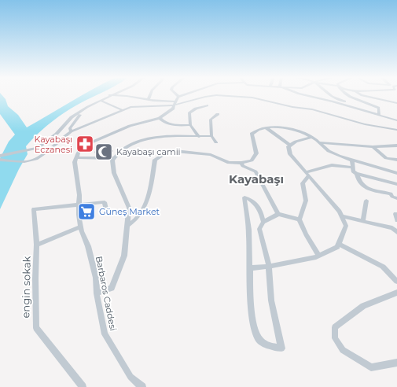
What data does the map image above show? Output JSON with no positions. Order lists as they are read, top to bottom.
{
  "streets": {
    "street": ["engin sokak", "Barbaros Caddesi"]
  },
  "crossings": [
    ["engin sokak", "Barbaros Caddesi"]
  ],
  "districts": ["Kayabaşı"],
  "places": {
    "pharmacy": ["Kayabaşı Eczanesi"],
    "mosque": ["Kayabaşı camii"],
    "supermarket": ["Güneş Market"]
  }
}
